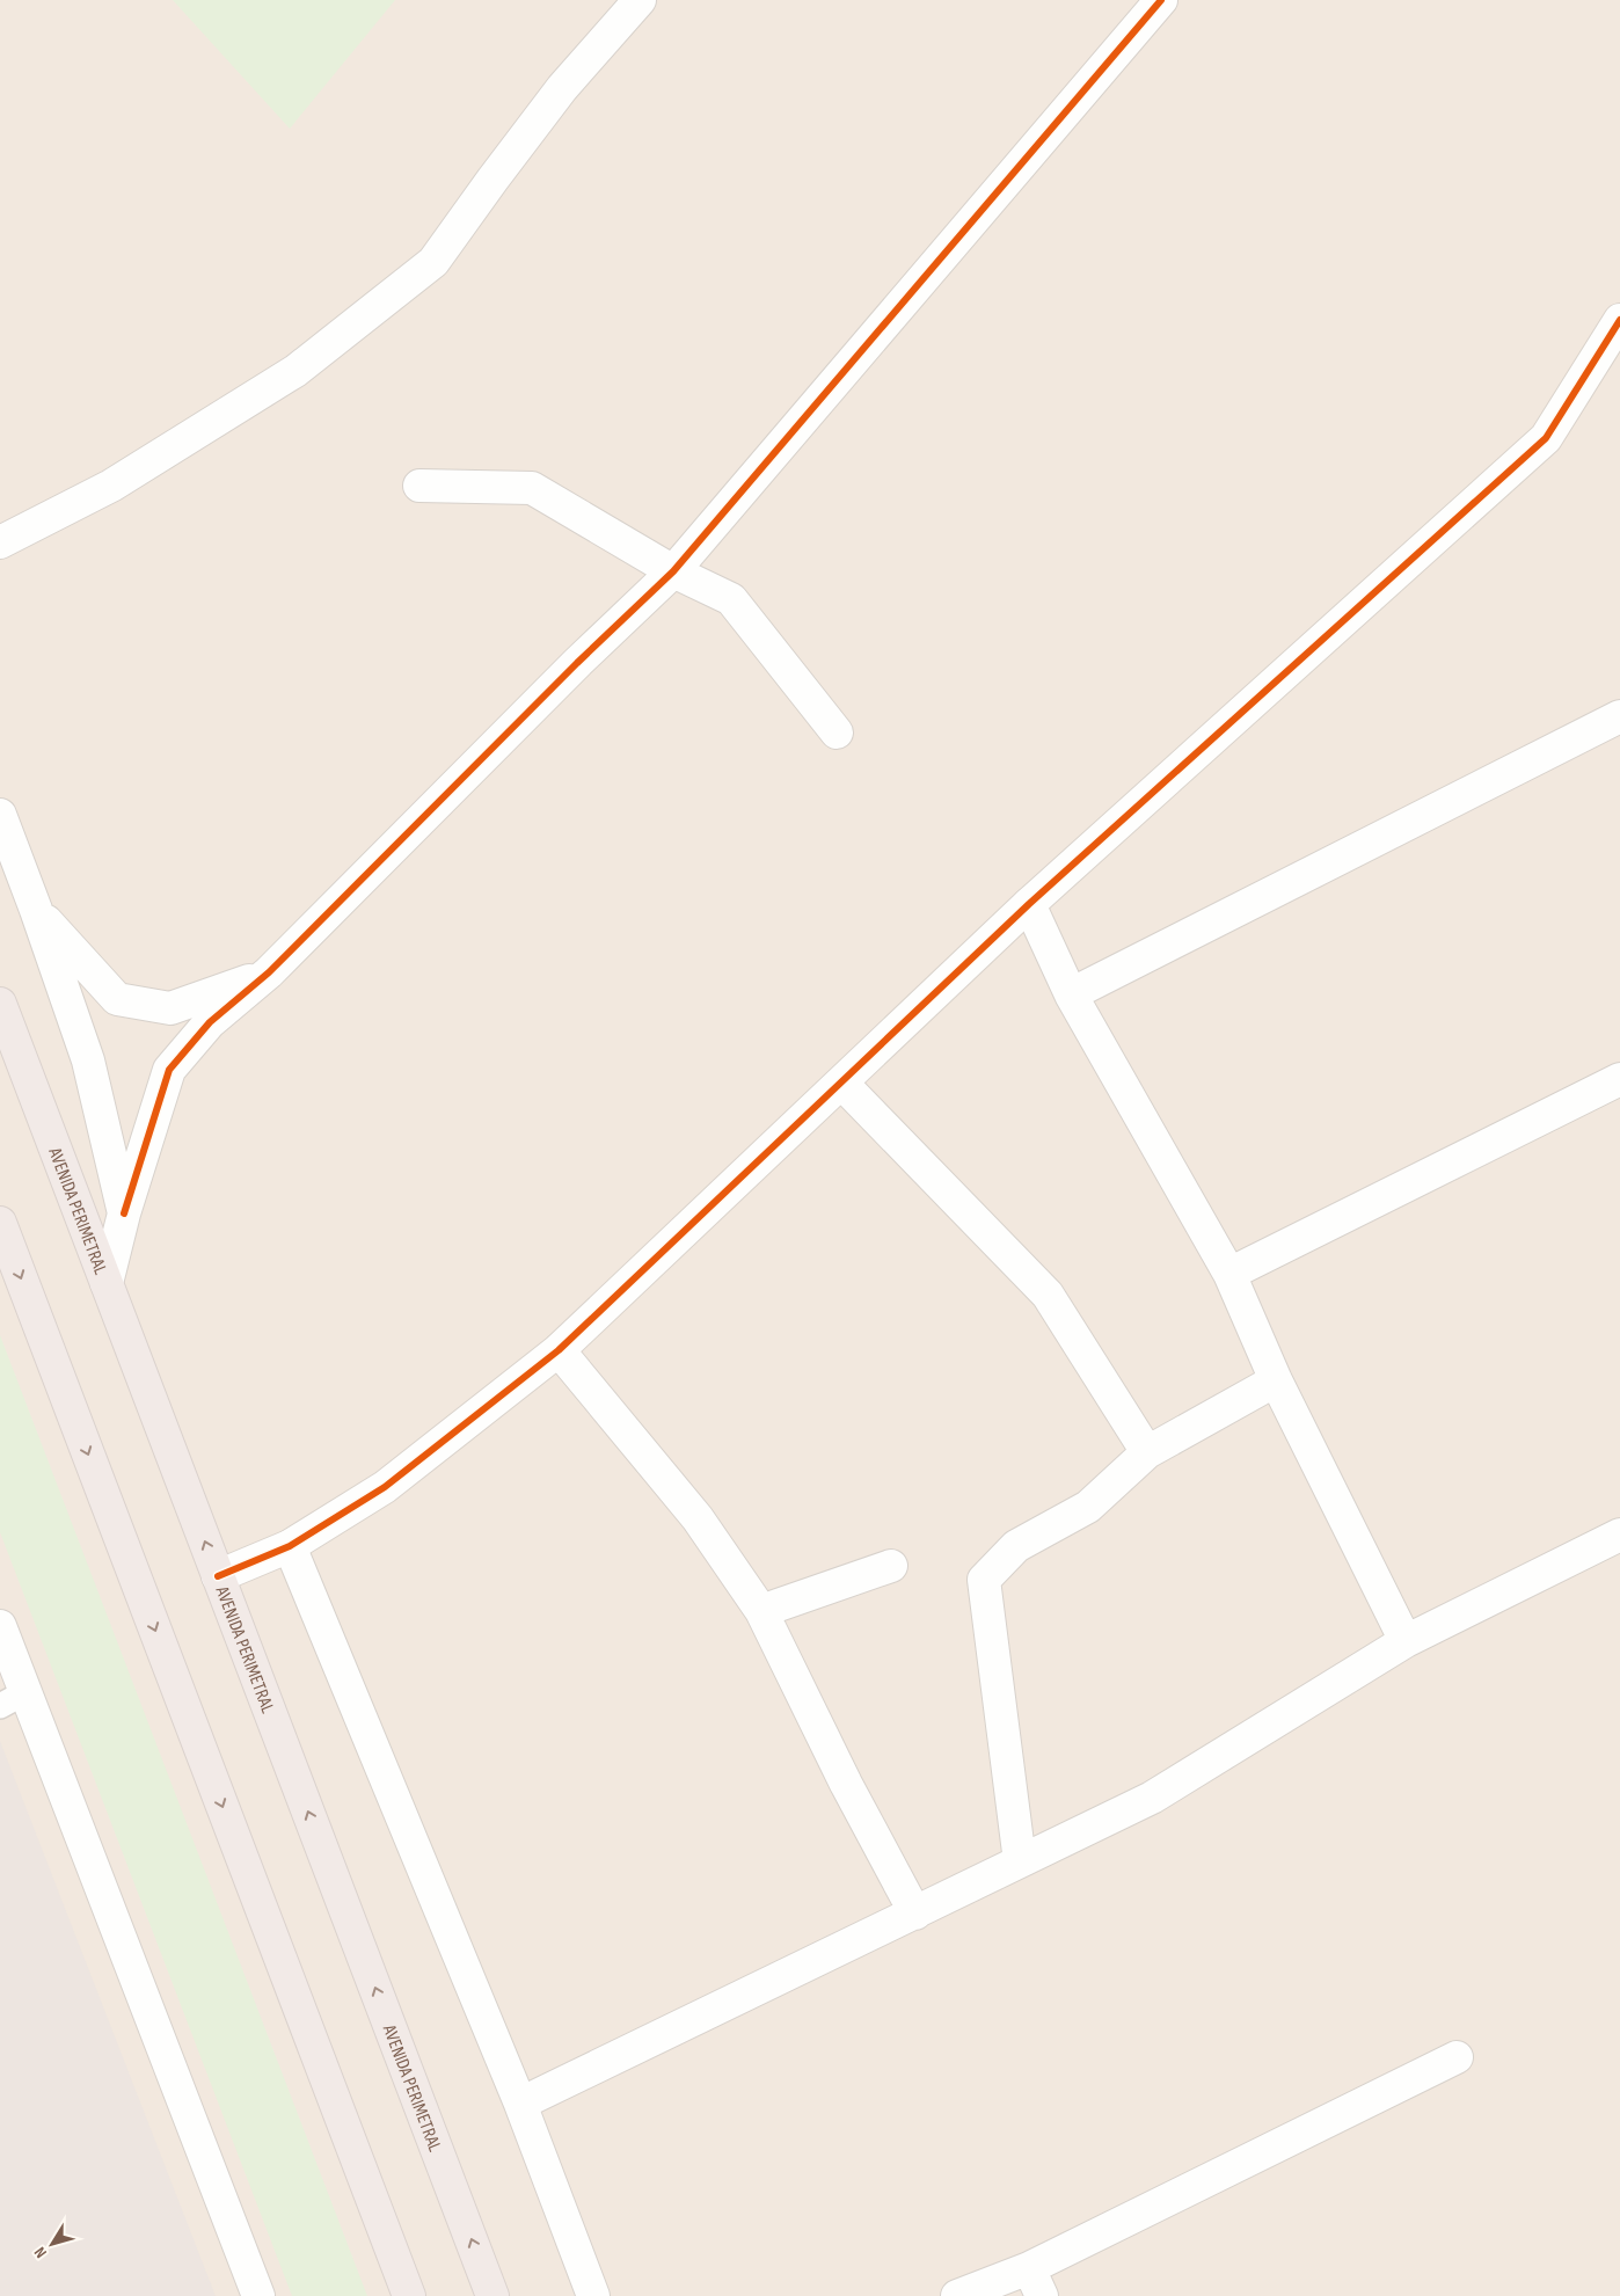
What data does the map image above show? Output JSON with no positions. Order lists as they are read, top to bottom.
{
  "streets": {
    "highway": ["AVENIDA PERIMETRAL"]
  },
  "north": "bottom left"
}
